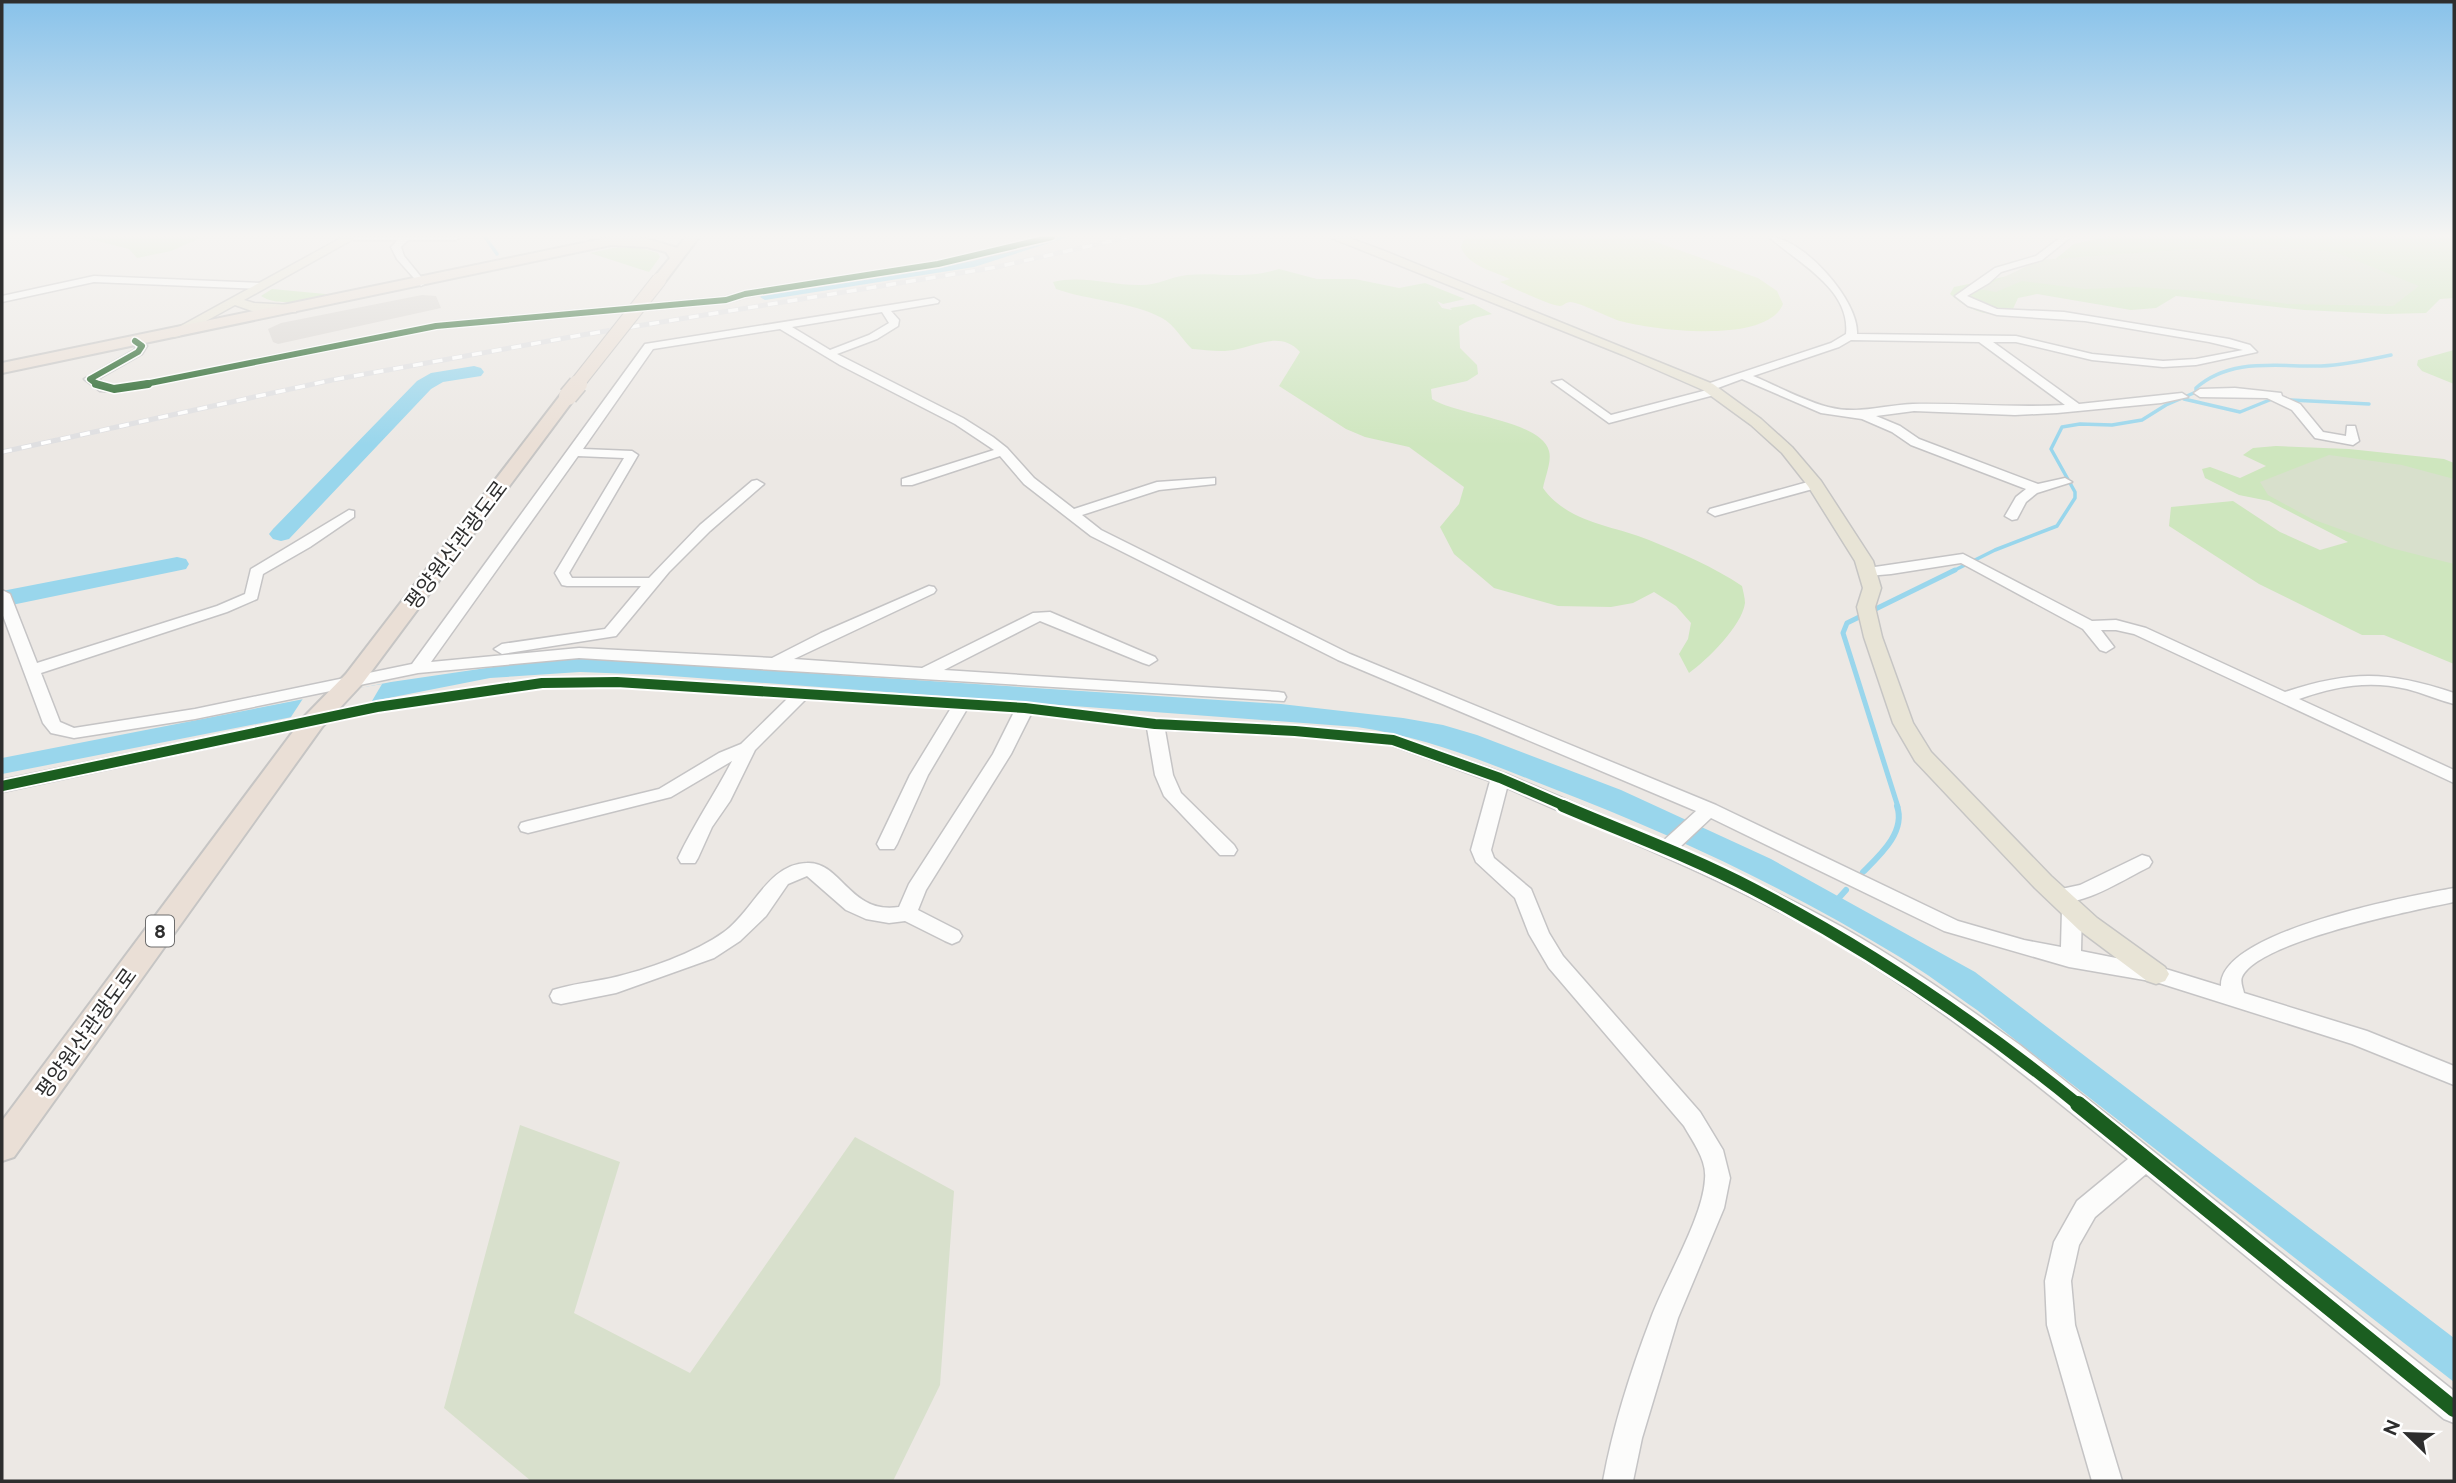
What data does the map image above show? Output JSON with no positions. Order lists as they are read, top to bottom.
{
  "streets": {
    "highway": ["평양원산관광도로", "8"]
  },
  "crossings": [
    ["평양원산관광도로", "8"]
  ],
  "north": "top left"
}
